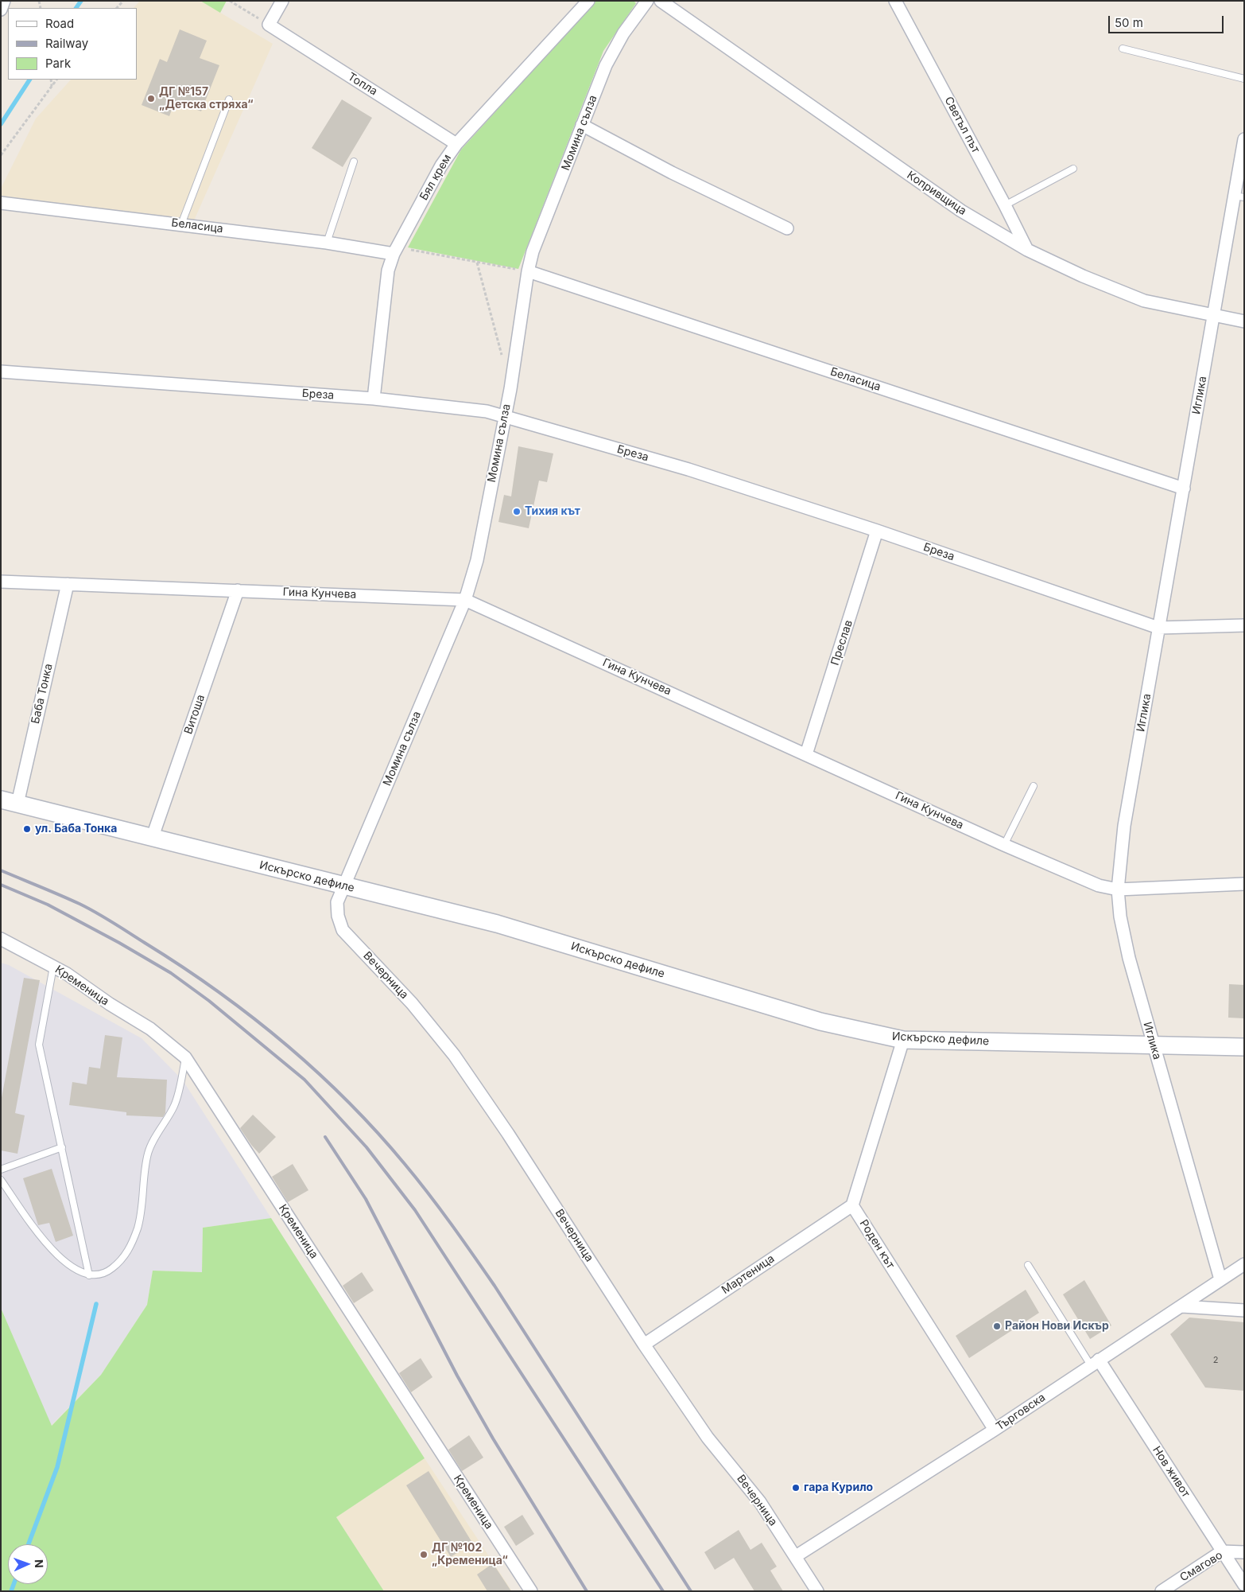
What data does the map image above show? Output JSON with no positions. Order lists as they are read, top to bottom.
{
  "streets": {
    "main road": ["Искърско дефиле"],
    "street": [
      "Топла",
      "Светъл път",
      "Момина сълза",
      "Бял крем",
      "Копривщица",
      "Беласица",
      "Бреза",
      "Иглика",
      "Гина Кунчева",
      "Преслав",
      "Баба Тонка",
      "Витоша",
      "Вечерница",
      "Кременица",
      "Роден кът",
      "Мартеница",
      "Търговска",
      "Нов живот",
      "Смагово"
    ]
  },
  "crossings": [
    ["Топла", "Бял крем"],
    ["Светъл път", "Копривщица"],
    ["Момина сълза", "Беласица"],
    ["Момина сълза", "Бреза"],
    ["Момина сълза", "Гина Кунчева"],
    ["Момина сълза", "Искърско дефиле"],
    ["Момина сълза", "Вечерница"],
    ["Бял крем", "Беласица"],
    ["Бял крем", "Бреза"],
    ["Копривщица", "Иглика"],
    ["Беласица", "Иглика"],
    ["Бреза", "Иглика"],
    ["Бреза", "Преслав"],
    ["Иглика", "Гина Кунчева"],
    ["Иглика", "Искърско дефиле"],
    ["Иглика", "Търговска"],
    ["Гина Кунчева", "Преслав"],
    ["Гина Кунчева", "Баба Тонка"],
    ["Гина Кунчева", "Витоша"],
    ["Баба Тонка", "Искърско дефиле"],
    ["Витоша", "Искърско дефиле"],
    ["Искърско дефиле", "Вечерница"],
    ["Вечерница", "Мартеница"],
    ["Вечерница", "Търговска"],
    ["Роден кът", "Мартеница"],
    ["Роден кът", "Търговска"],
    ["Търговска", "Нов живот"],
    ["Нов живот", "Смагово"]
  ],
  "places": [
    "ДГ №157 „Детска стряха“",
    "Тихия кът",
    "ул. Баба Тонка",
    "Район Нови Искър",
    "гара Курило",
    "ДГ №102 „Кременица“"
  ],
  "house_numbers": ["2"],
  "legend": ["Road", "Railway", "Park"],
  "scale_bar": "50 m",
  "north": "right"
}
